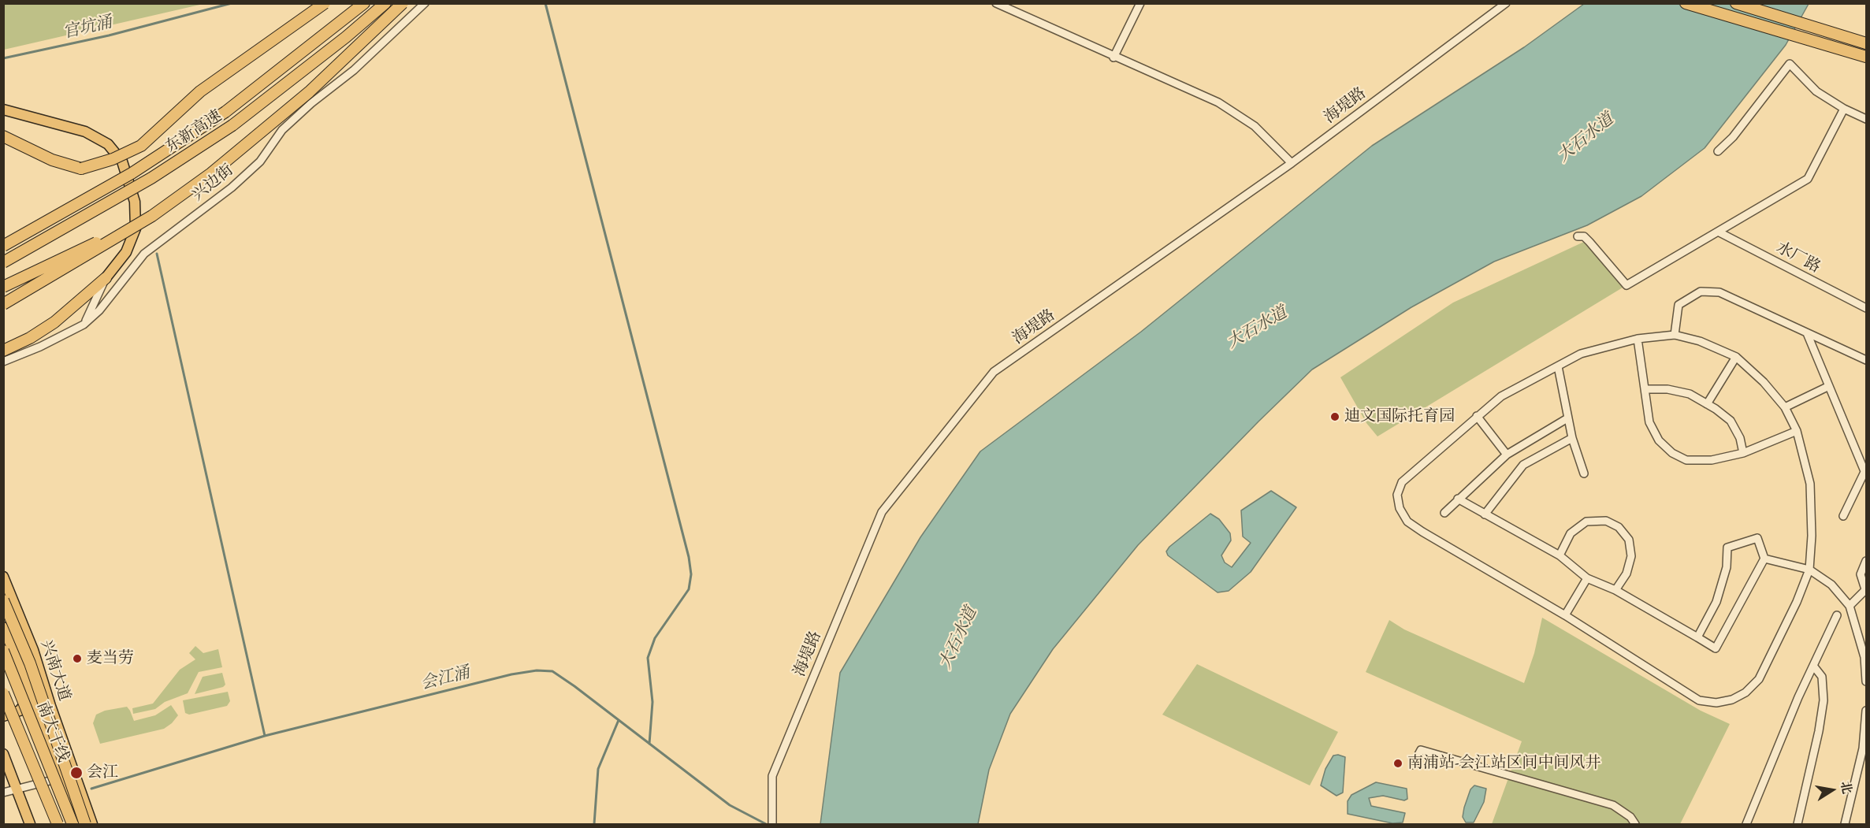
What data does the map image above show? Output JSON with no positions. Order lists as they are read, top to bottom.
{
  "streets": {
    "highway": ["东新高速", "南大干线"],
    "main road": ["兴南大道"],
    "street": ["海堤路", "兴边街", "水厂路"]
  },
  "water": ["官坑涌", "大石水道", "会江涌"],
  "places": [
    "迪文国际托育园",
    "麦当劳",
    "南浦站-会江站区间中间风井",
    "会江"
  ],
  "north": "right"
}
